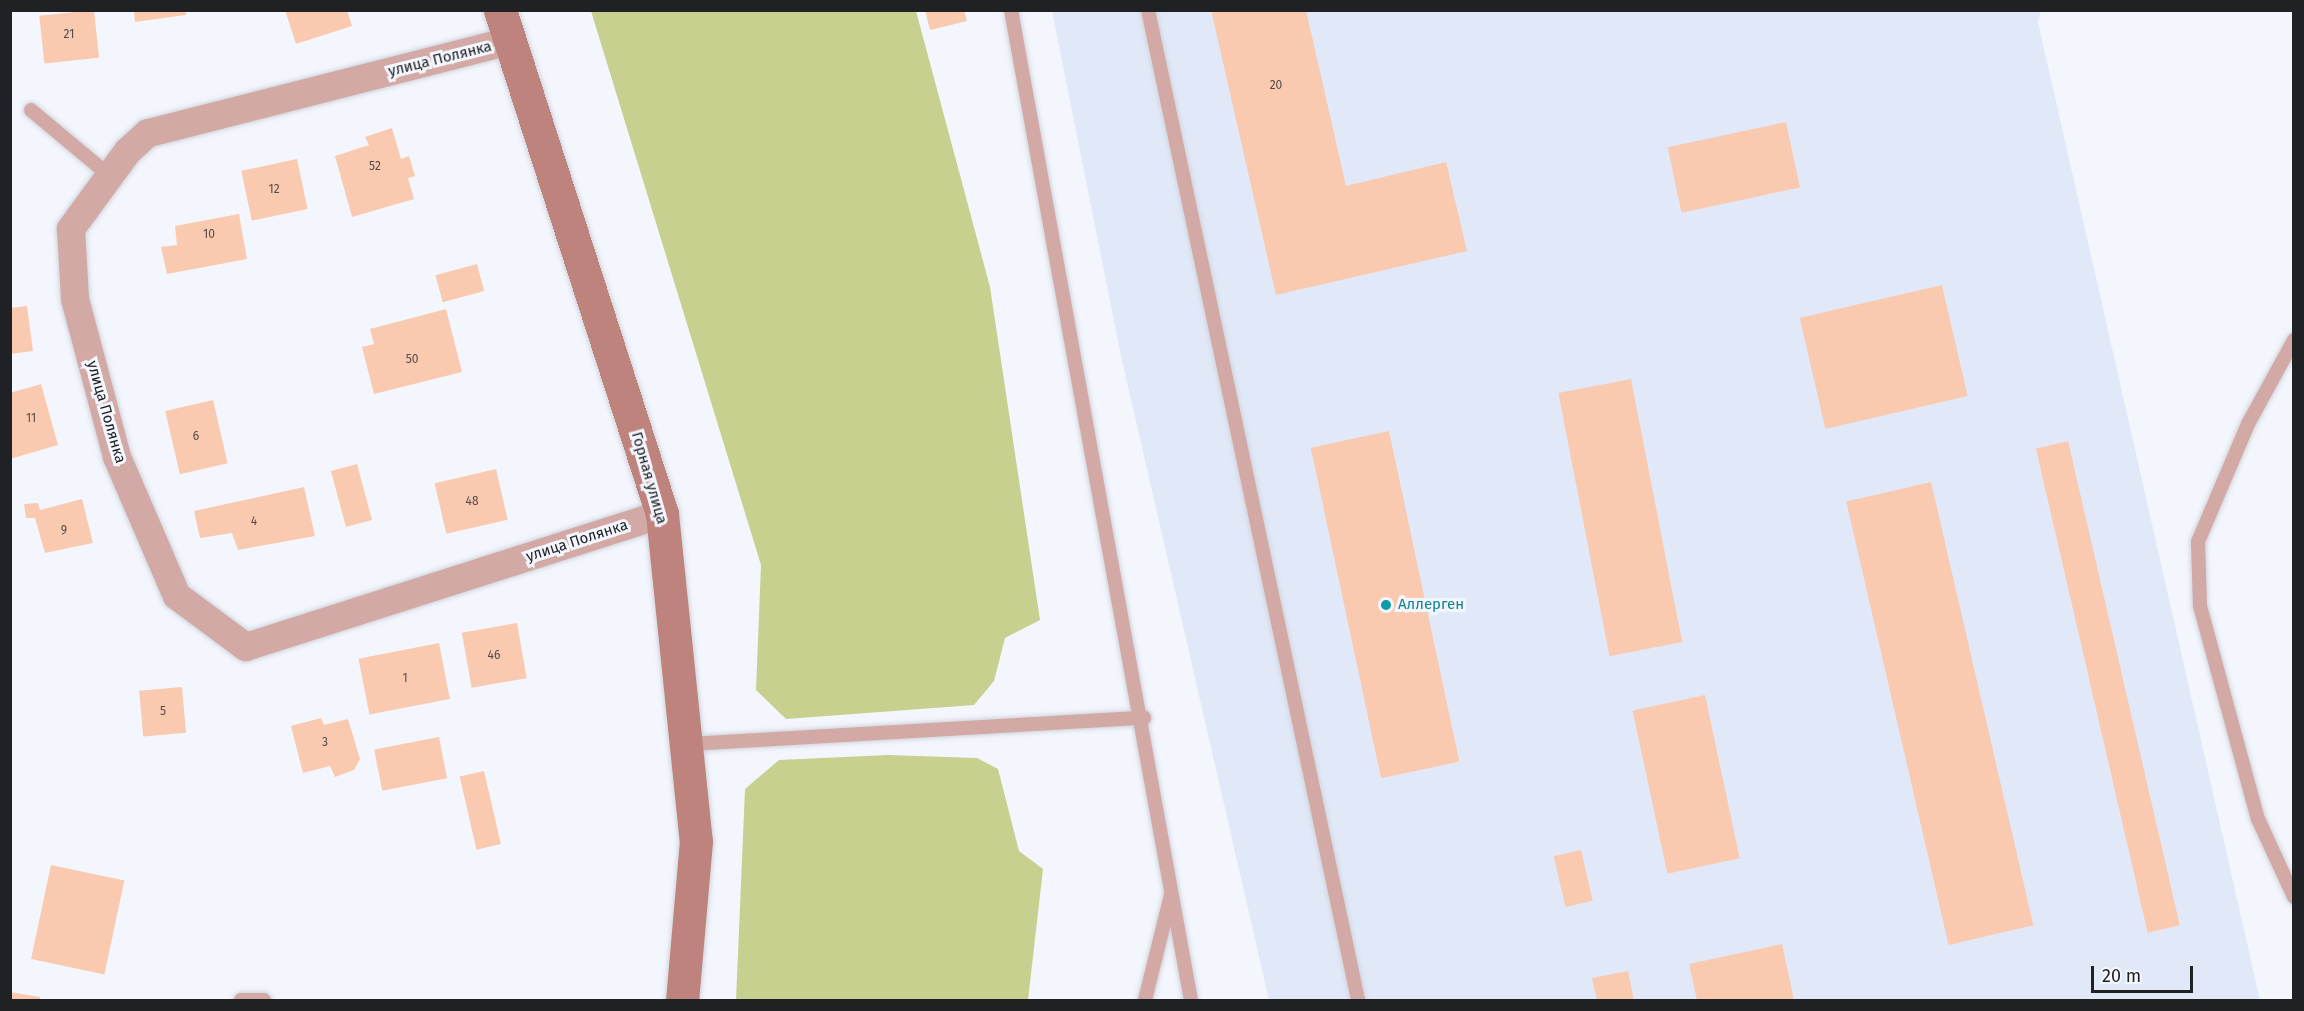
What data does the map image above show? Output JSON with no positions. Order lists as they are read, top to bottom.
{
  "streets": {
    "street": ["улица Полянка", "Горная улица"]
  },
  "crossings": [
    ["улица Полянка", "Горная улица"]
  ],
  "places": ["Аллерген"],
  "house_numbers": [
    "21",
    "20",
    "52",
    "12",
    "10",
    "50",
    "11",
    "6",
    "48",
    "4",
    "9",
    "46",
    "1",
    "5",
    "3"
  ],
  "scale_bar": "20 m"
}
